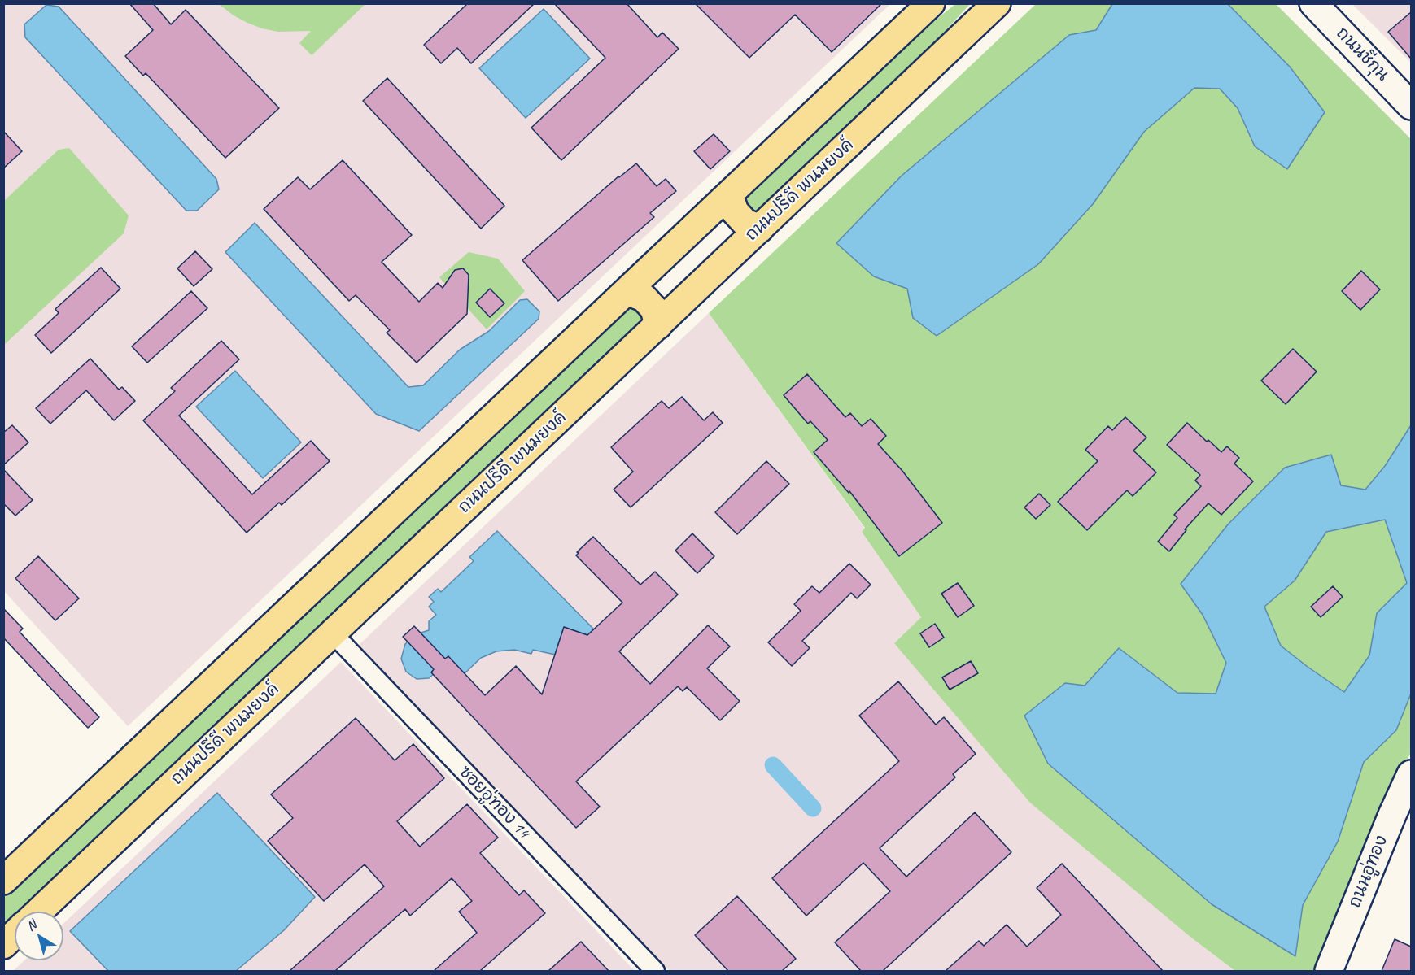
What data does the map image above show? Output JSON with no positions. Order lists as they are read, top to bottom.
{
  "streets": {
    "main road": ["ถนนชีกุน", "ถนนปรีดี พนมยงค์", "ถนนอู่ทอง"],
    "street": ["ซอยอู่ทอง 14"]
  },
  "crossings": [
    ["ถนนปรีดี พนมยงค์", "ซอยอู่ทอง 14"]
  ],
  "north": "top left"
}
